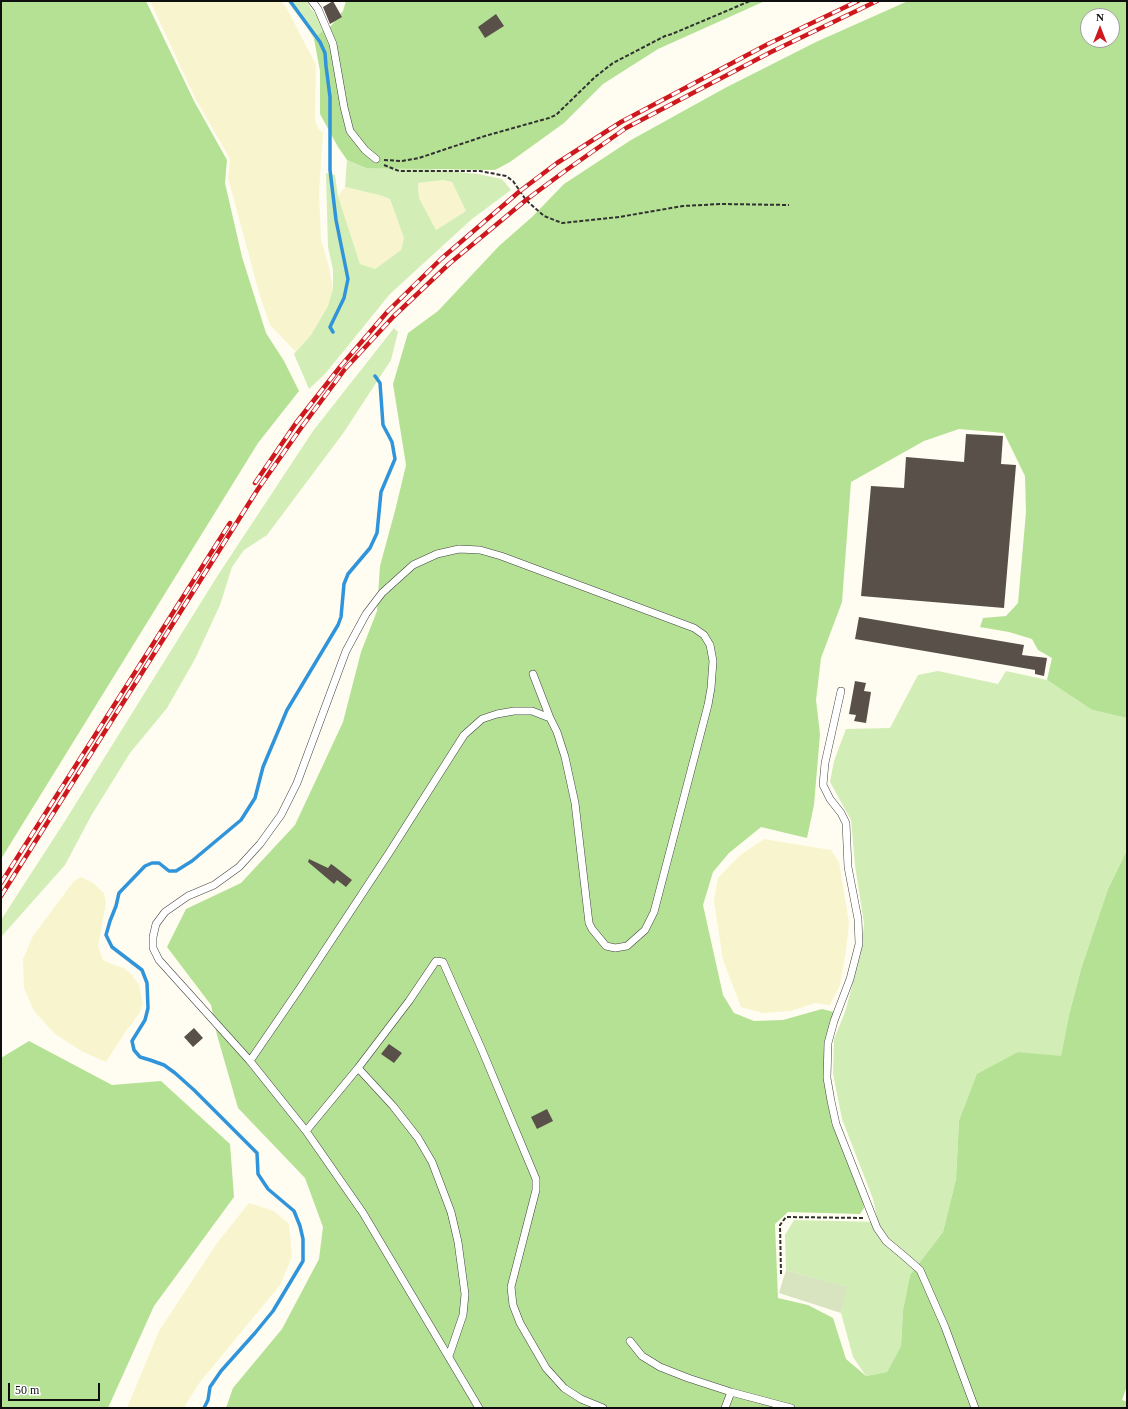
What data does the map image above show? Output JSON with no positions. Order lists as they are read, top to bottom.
{
  "scale_bar": "50 m",
  "north": "top"
}
